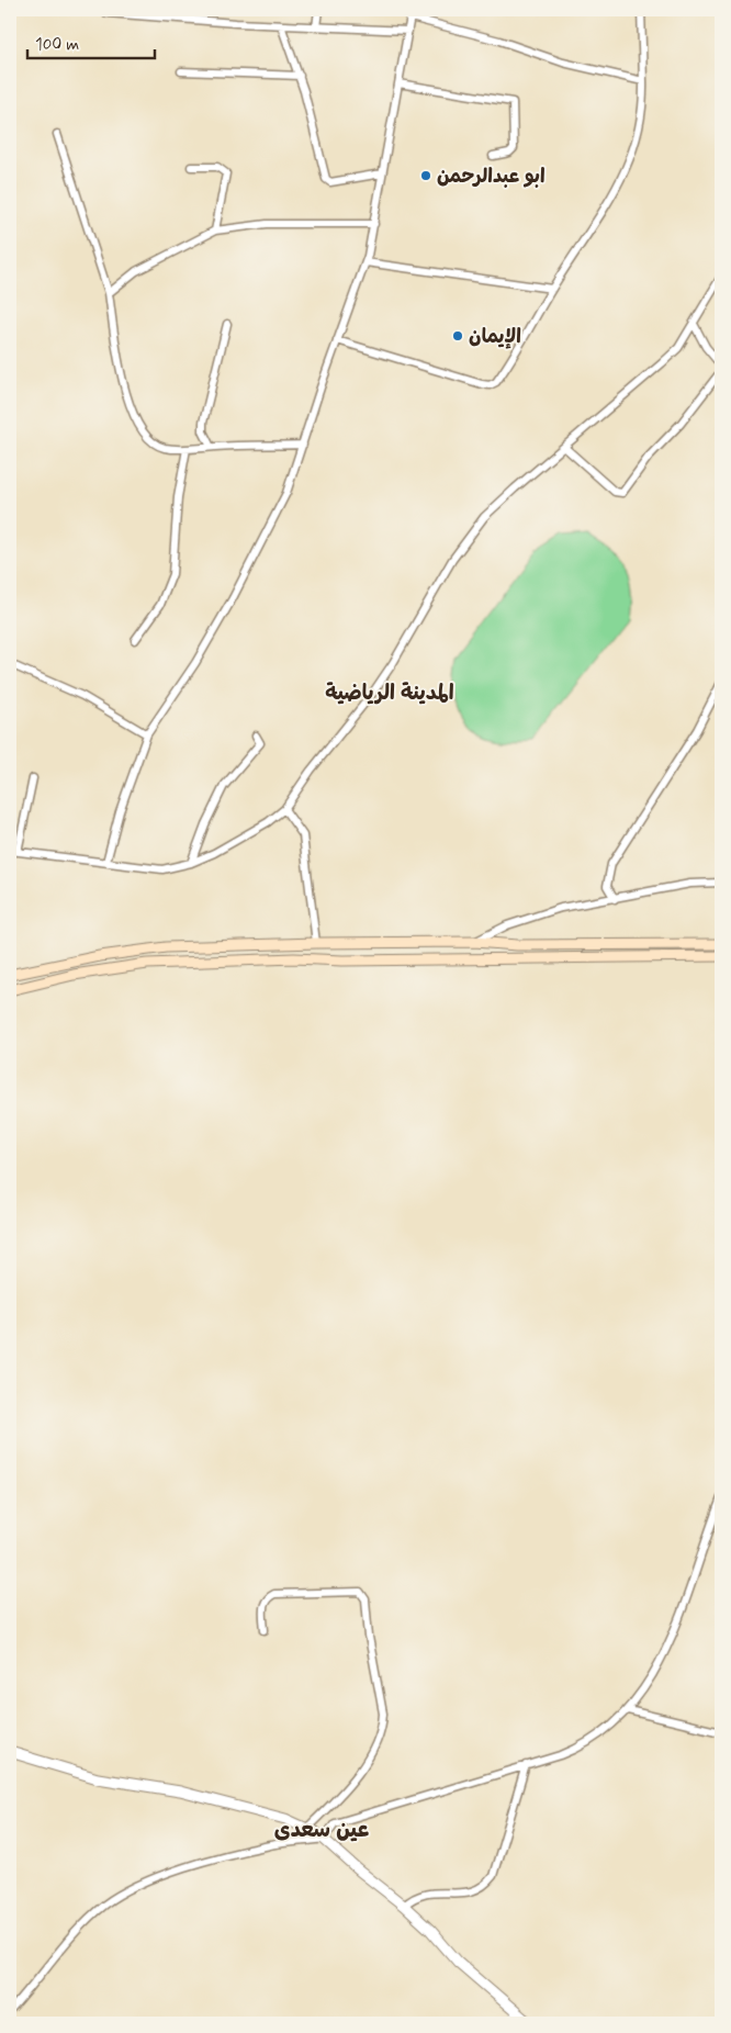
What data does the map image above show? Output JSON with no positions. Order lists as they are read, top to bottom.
{
  "districts": ["المدينة الرياضية", "عين سعدى"],
  "places": ["ابو عبدالرحمن", "الإيمان"],
  "scale_bar": "100 m"
}
